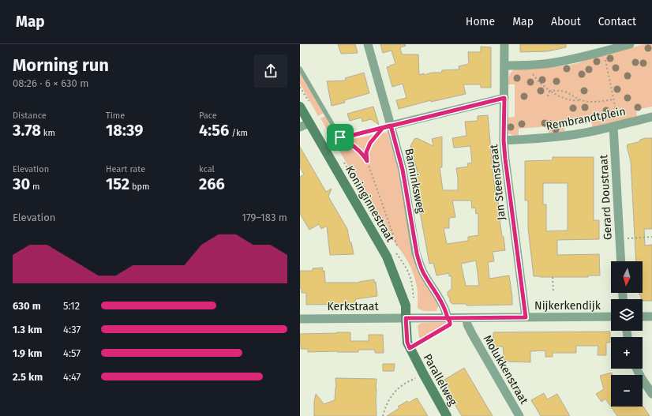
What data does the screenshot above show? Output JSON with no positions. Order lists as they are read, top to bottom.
{
  "streets": {
    "street": [
      "Rembrandtplein",
      "Banninksweg",
      "Jan Steenstraat",
      "Gerard Doustraat",
      "Koninginnestraat",
      "Nijkerkendijk",
      "Kerkstraat",
      "Molukkenstraat",
      "Parallelweg"
    ]
  },
  "crossings": [
    ["Rembrandtplein", "Jan Steenstraat"],
    ["Rembrandtplein", "Gerard Doustraat"],
    ["Banninksweg", "Nijkerkendijk"],
    ["Jan Steenstraat", "Nijkerkendijk"],
    ["Koninginnestraat", "Nijkerkendijk"],
    ["Koninginnestraat", "Kerkstraat"],
    ["Koninginnestraat", "Parallelweg"],
    ["Nijkerkendijk", "Kerkstraat"],
    ["Nijkerkendijk", "Molukkenstraat"],
    ["Nijkerkendijk", "Parallelweg"],
    ["Kerkstraat", "Parallelweg"]
  ],
  "north": "bottom",
  "page": {
    "header": "Map",
    "nav": [
      "Home",
      "Map",
      "About",
      "Contact"
    ],
    "heading": ["Morning run", "08:26 · 6 × 630 m"],
    "stats": [
      ["Distance", "3.78 km"],
      ["Time", "18:39"],
      ["Pace", "4:56 /km"],
      ["Elevation", "30 m"],
      ["Heart rate", "152 bpm"],
      ["kcal", "266"]
    ],
    "chart": ["Elevation", "179–183 m"],
    "map_buttons": ["+", "−"],
    "list": [
      {
        "name": "630 m",
        "note": "5:12"
      },
      {
        "name": "1.3 km",
        "note": "4:37"
      },
      {
        "name": "1.9 km",
        "note": "4:57"
      },
      {
        "name": "2.5 km",
        "note": "4:47"
      }
    ]
  }
}
